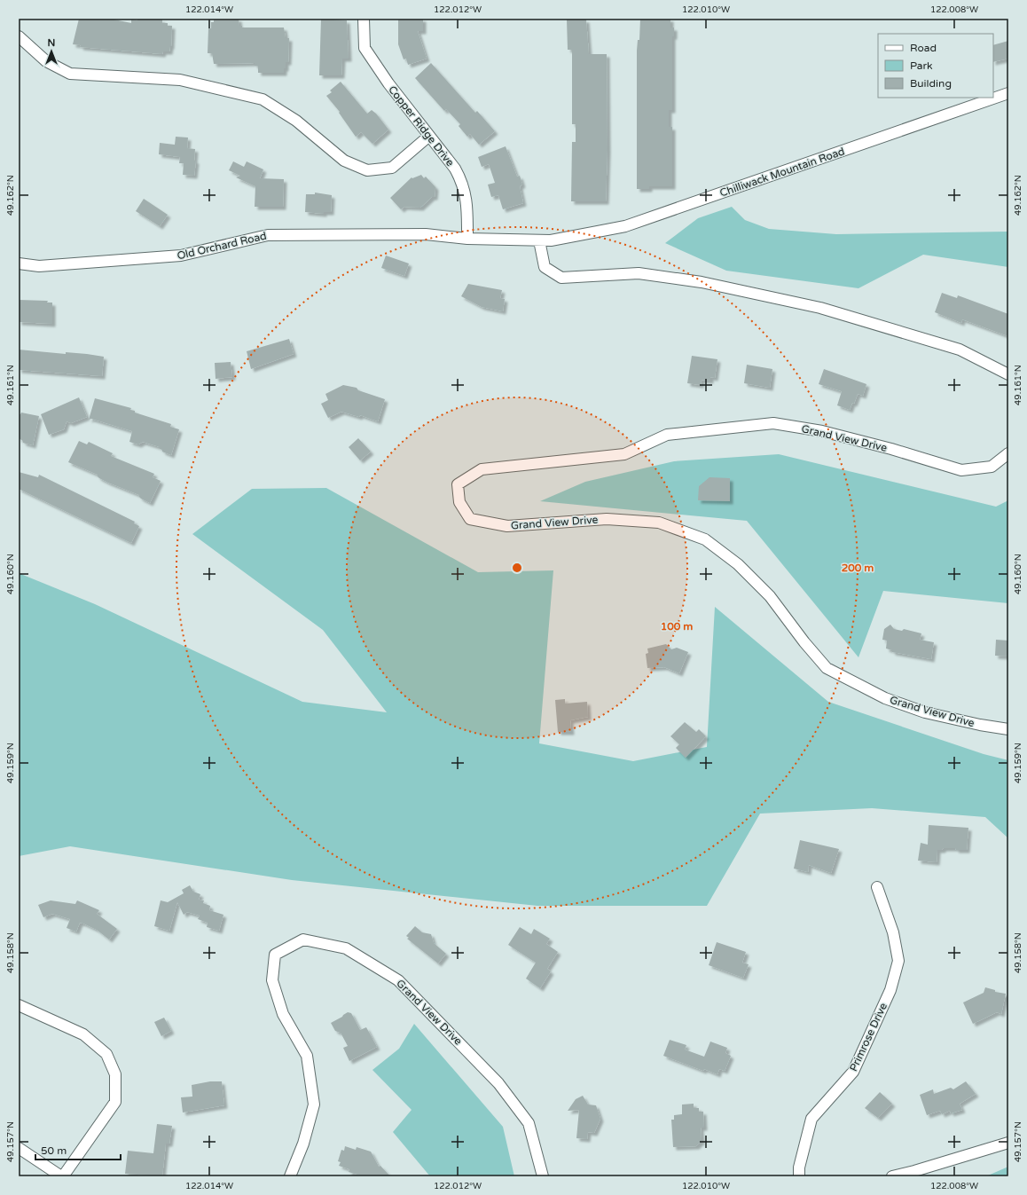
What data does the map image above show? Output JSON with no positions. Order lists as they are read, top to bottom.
{
  "streets": {
    "street": [
      "Copper Ridge Drive",
      "Chilliwack Mountain Road",
      "Old Orchard Road",
      "Grand View Drive",
      "Primrose Drive"
    ]
  },
  "crossings": [
    ["Copper Ridge Drive", "Chilliwack Mountain Road"],
    ["Chilliwack Mountain Road", "Old Orchard Road"]
  ],
  "legend": ["Road", "Park", "Building"],
  "scale_bar": "50 m",
  "north": "top",
  "coordinates": [
    "122.014°W",
    "122.012°W",
    "122.010°W",
    "122.008°W",
    "49.162°N",
    "49.161°N",
    "49.160°N",
    "49.159°N",
    "49.158°N",
    "49.157°N"
  ],
  "rings": ["200 m", "100 m"]
}
